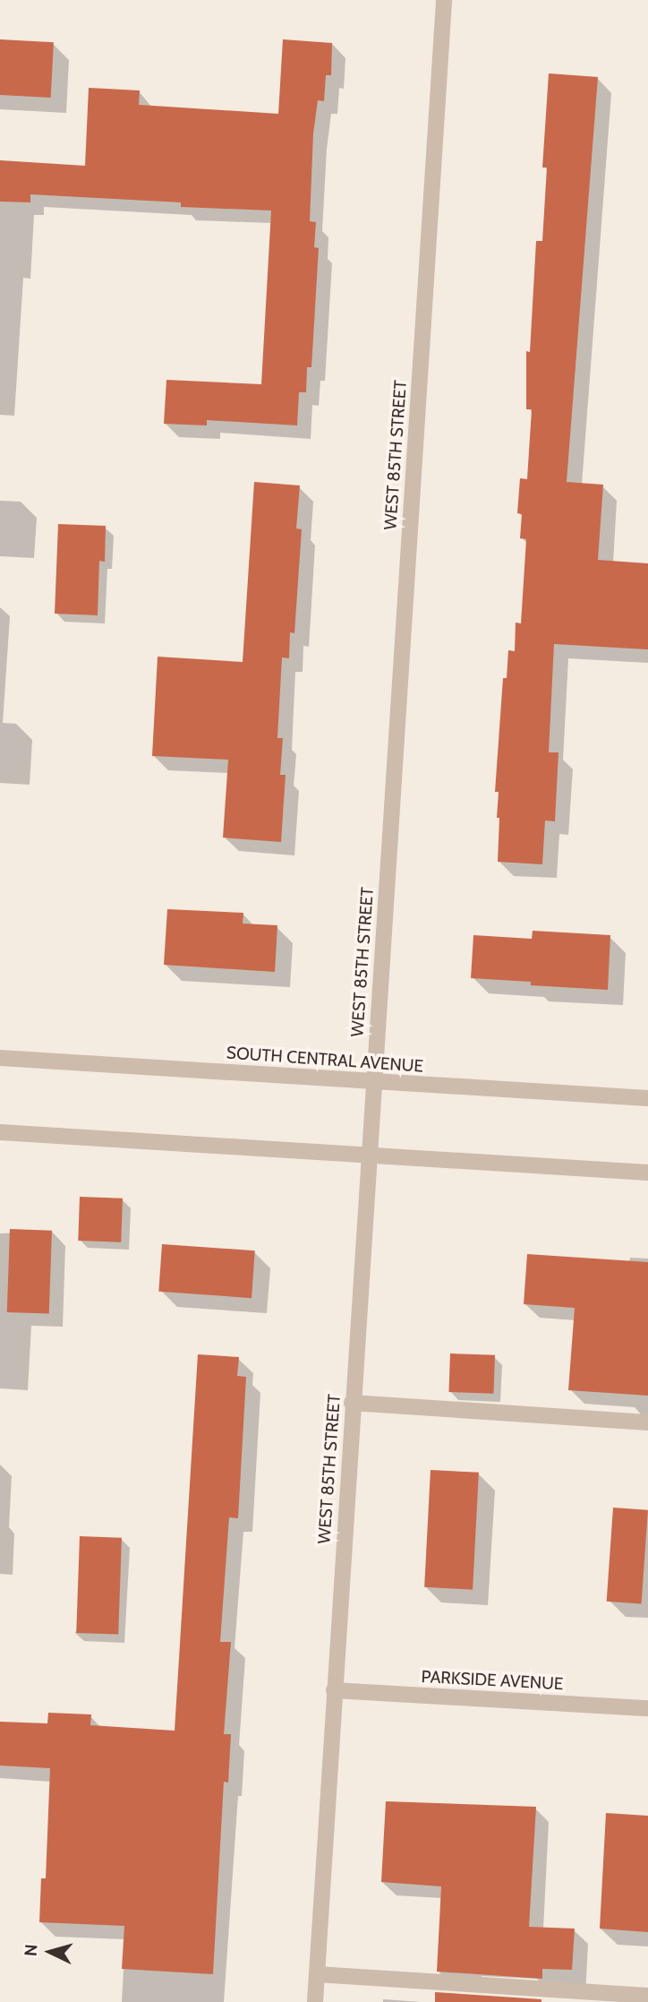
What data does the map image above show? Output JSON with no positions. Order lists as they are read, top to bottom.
{
  "streets": {
    "street": ["WEST 85TH STREET", "SOUTH CENTRAL AVENUE", "PARKSIDE AVENUE"]
  },
  "crossings": [
    ["WEST 85TH STREET", "SOUTH CENTRAL AVENUE"],
    ["WEST 85TH STREET", "PARKSIDE AVENUE"]
  ],
  "north": "left"
}
